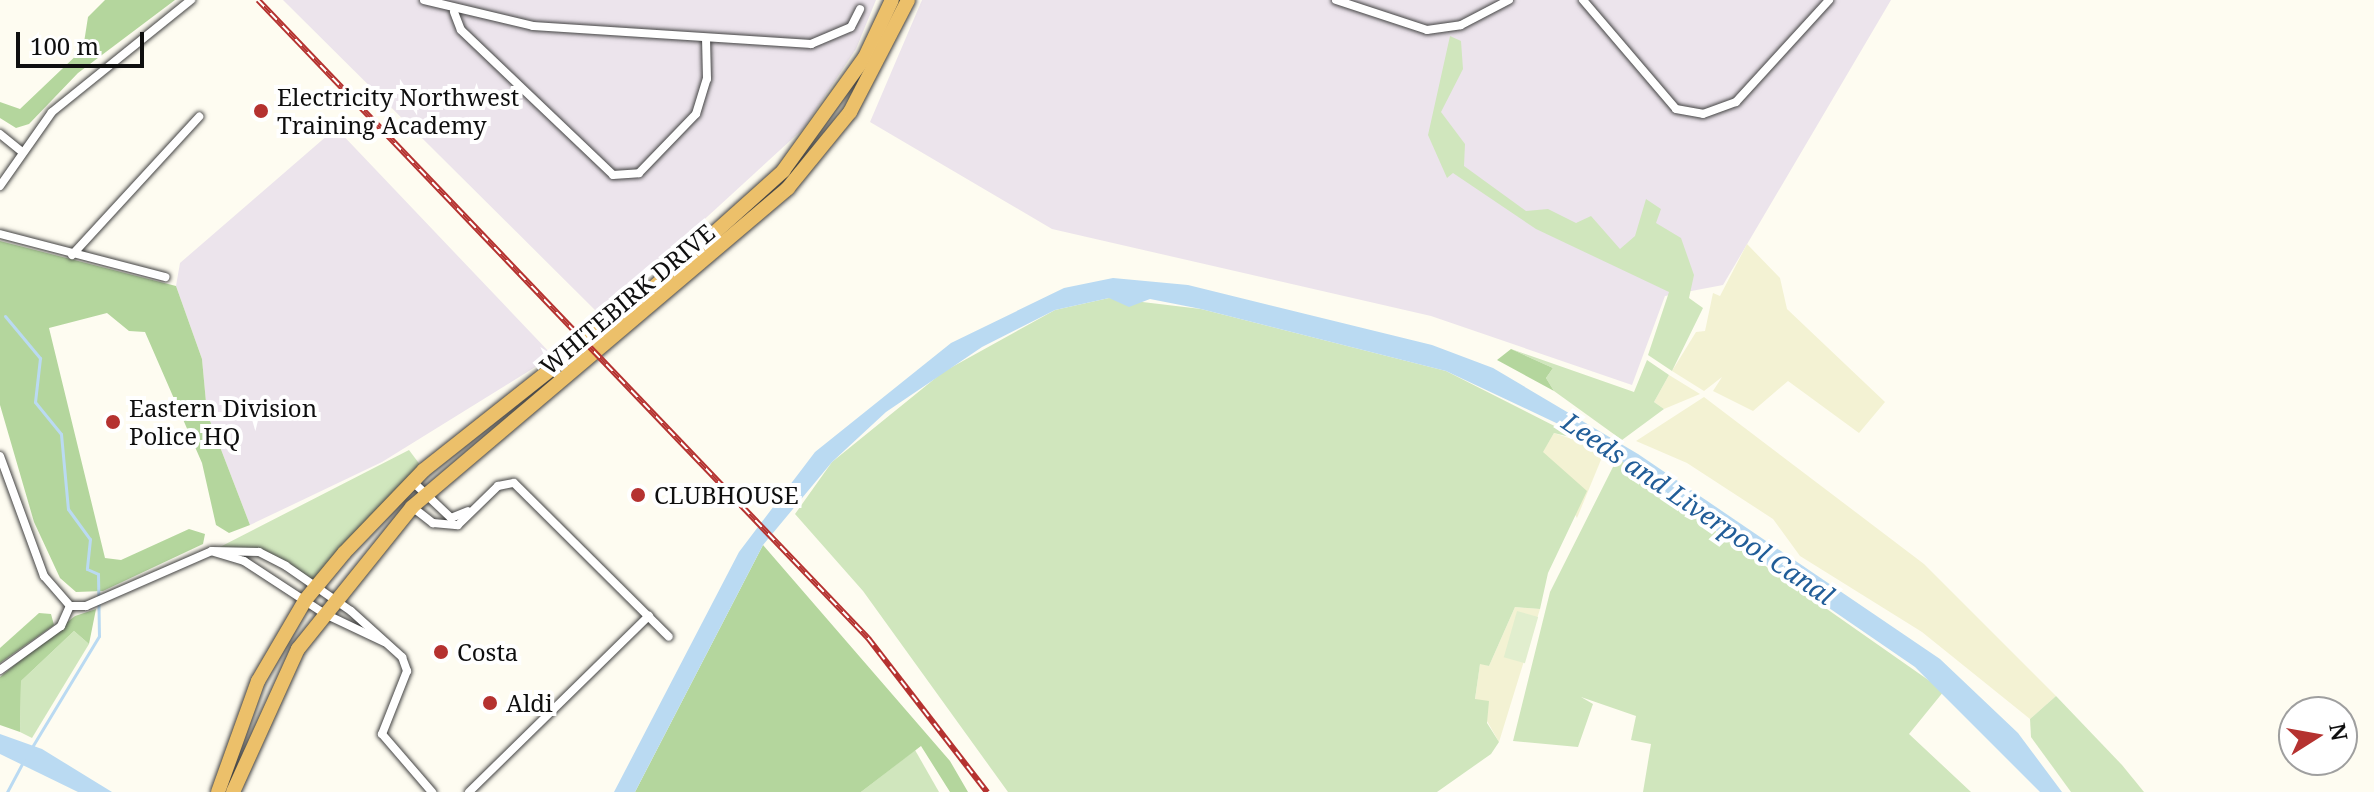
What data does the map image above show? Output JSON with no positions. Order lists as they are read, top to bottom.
{
  "streets": {
    "highway": ["WHITEBIRK DRIVE"]
  },
  "water": ["Leeds and Liverpool Canal"],
  "places": [
    "Electricity Northwest Training Academy",
    "Eastern Division Police HQ",
    "CLUBHOUSE",
    "Costa",
    "Aldi"
  ],
  "scale_bar": "100 m",
  "north": "right"
}
